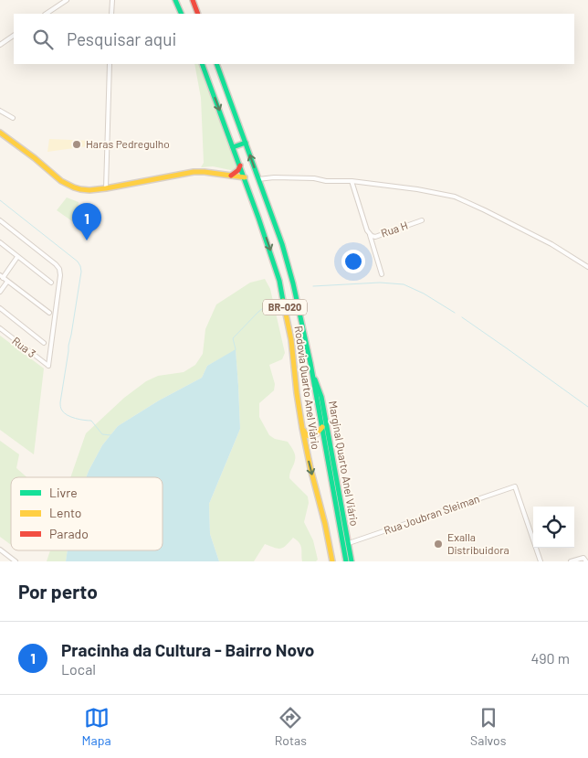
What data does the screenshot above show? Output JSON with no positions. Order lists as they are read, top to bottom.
{
  "streets": {
    "main road": ["BR-020", "Rodovia Quarto Anel Viário", "Marginal Quarto Anel Viário"],
    "street": ["Rua H", "Rua 3", "Rua Joubran Sleiman"]
  },
  "crossings": [
    ["Rodovia Quarto Anel Viário", "Marginal Quarto Anel Viário"],
    ["Marginal Quarto Anel Viário", "Rua Joubran Sleiman"]
  ],
  "places": ["Haras Pedregulho", "Exalla Distribuidora"],
  "legend": ["Livre", "Lento", "Parado"],
  "page": {
    "search": "Pesquisar aqui",
    "pins": "1",
    "heading": "Por perto",
    "list": [
      {
        "mark": "1",
        "name": "Pracinha da Cultura - Bairro Novo",
        "note": "Local",
        "value": "490 m"
      }
    ],
    "nav": ["Mapa", "Rotas", "Salvos"]
  }
}
